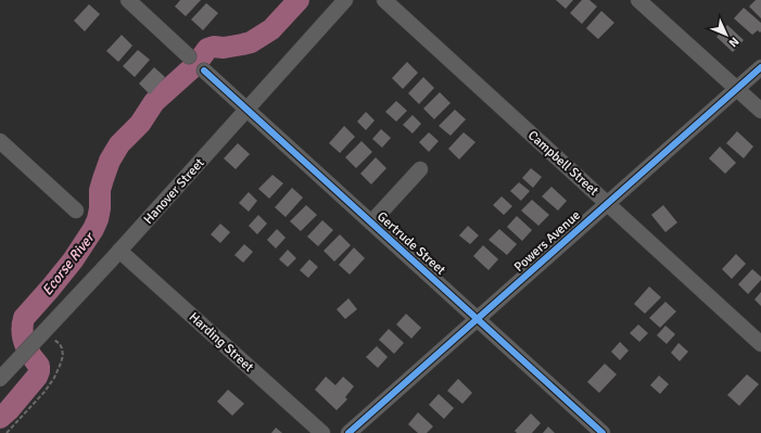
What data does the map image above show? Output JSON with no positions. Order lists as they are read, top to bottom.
{
  "streets": {
    "street": [
      "Campbell Street",
      "Hanover Street",
      "Powers Avenue",
      "Gertrude Street",
      "Harding Street"
    ]
  },
  "crossings": [
    ["Campbell Street", "Powers Avenue"],
    ["Hanover Street", "Gertrude Street"],
    ["Hanover Street", "Harding Street"],
    ["Powers Avenue", "Gertrude Street"]
  ],
  "water": ["Ecorse River"],
  "north": "bottom right"
}
